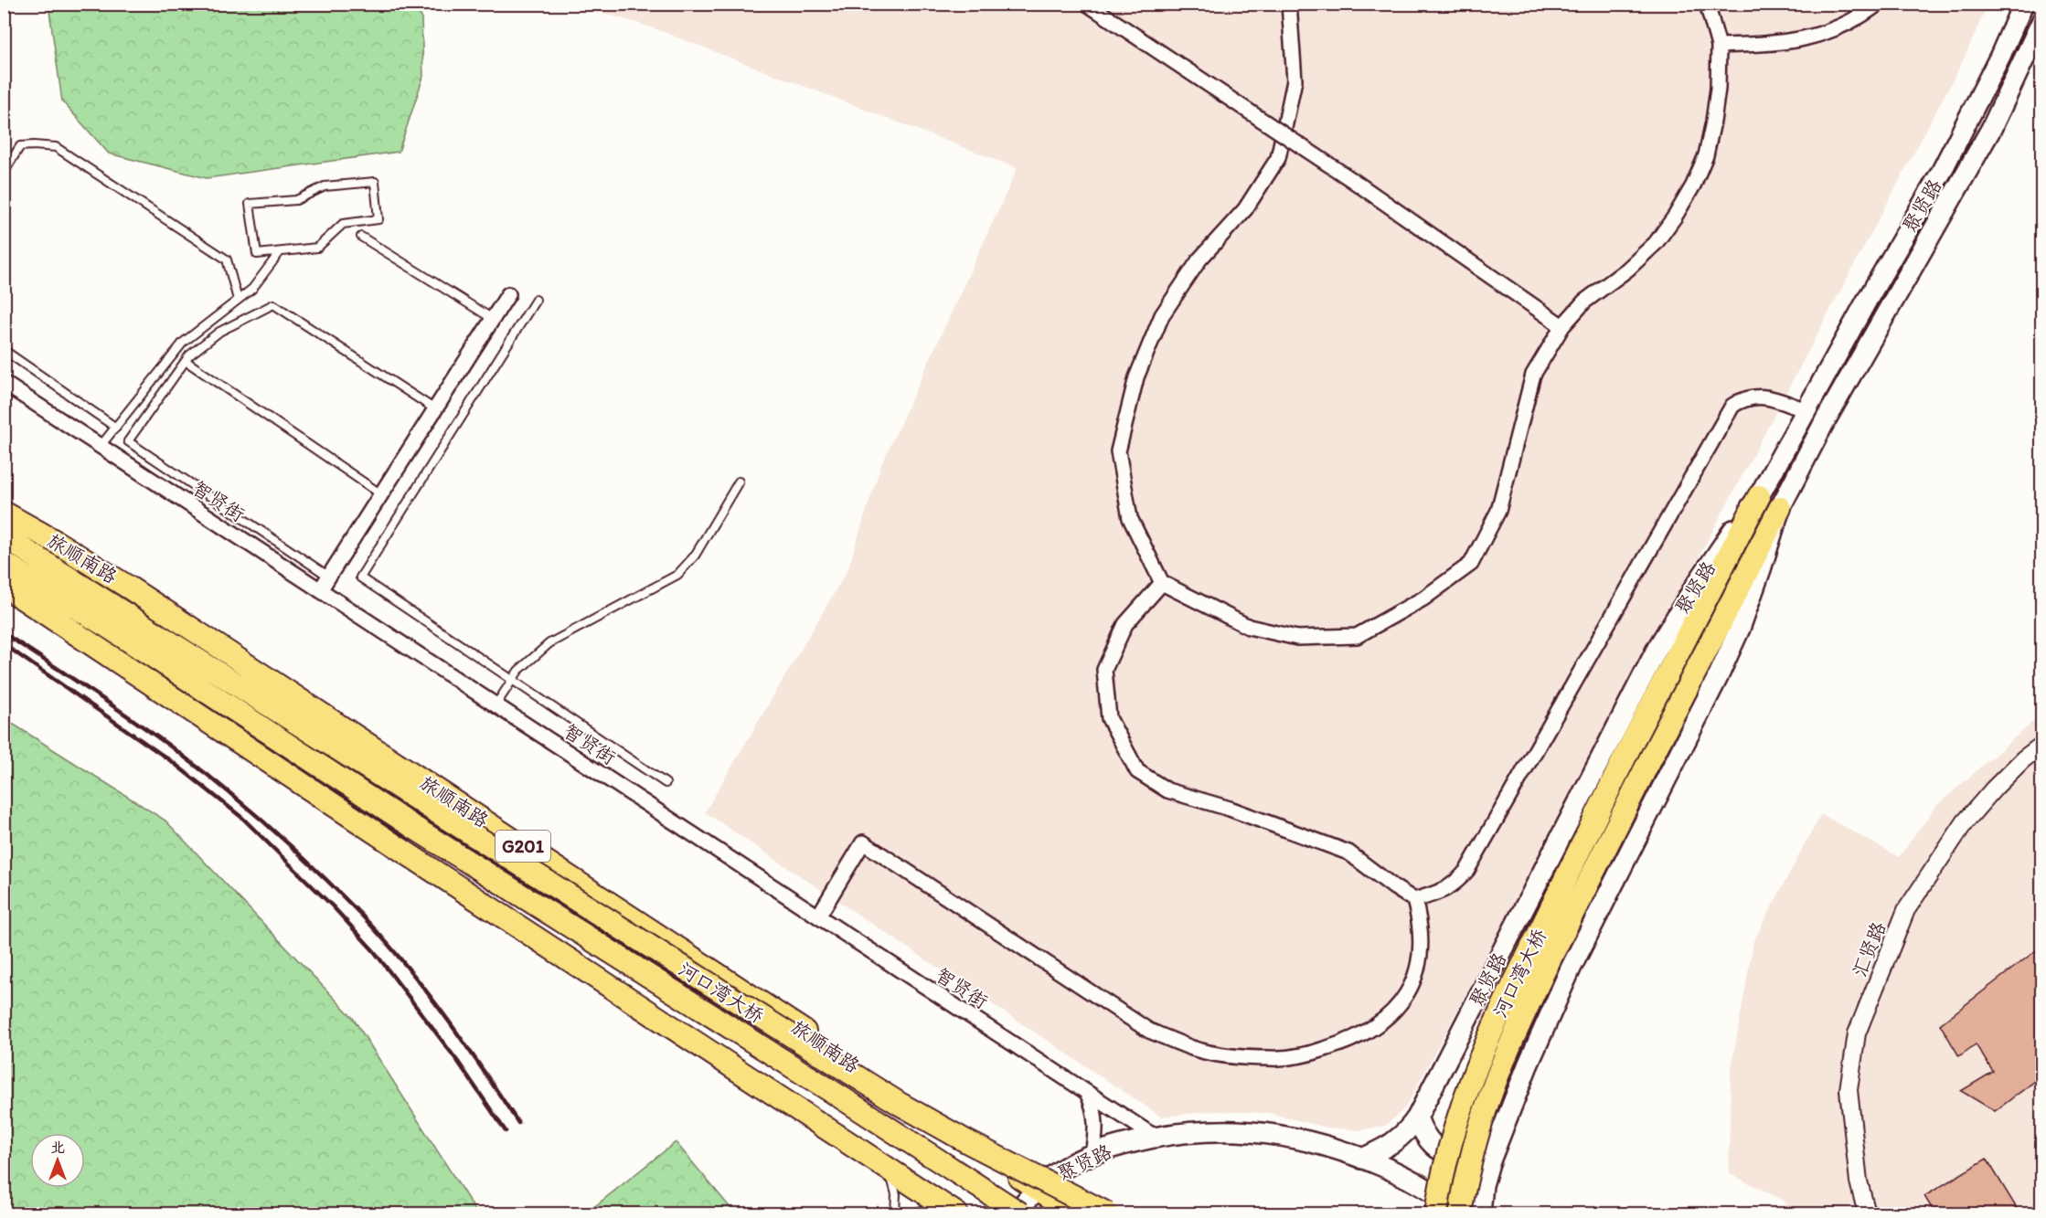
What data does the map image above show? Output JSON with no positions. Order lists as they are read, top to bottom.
{
  "streets": {
    "highway": ["旅顺南路", "G201", "河口湾大桥"],
    "main road": ["聚贤路"],
    "street": ["智贤街", "汇贤路"]
  },
  "crossings": [
    ["聚贤路", "智贤街"],
    ["聚贤路", "旅顺南路"],
    ["聚贤路", "G201"],
    ["聚贤路", "河口湾大桥"],
    ["旅顺南路", "G201"]
  ],
  "north": "top"
}
